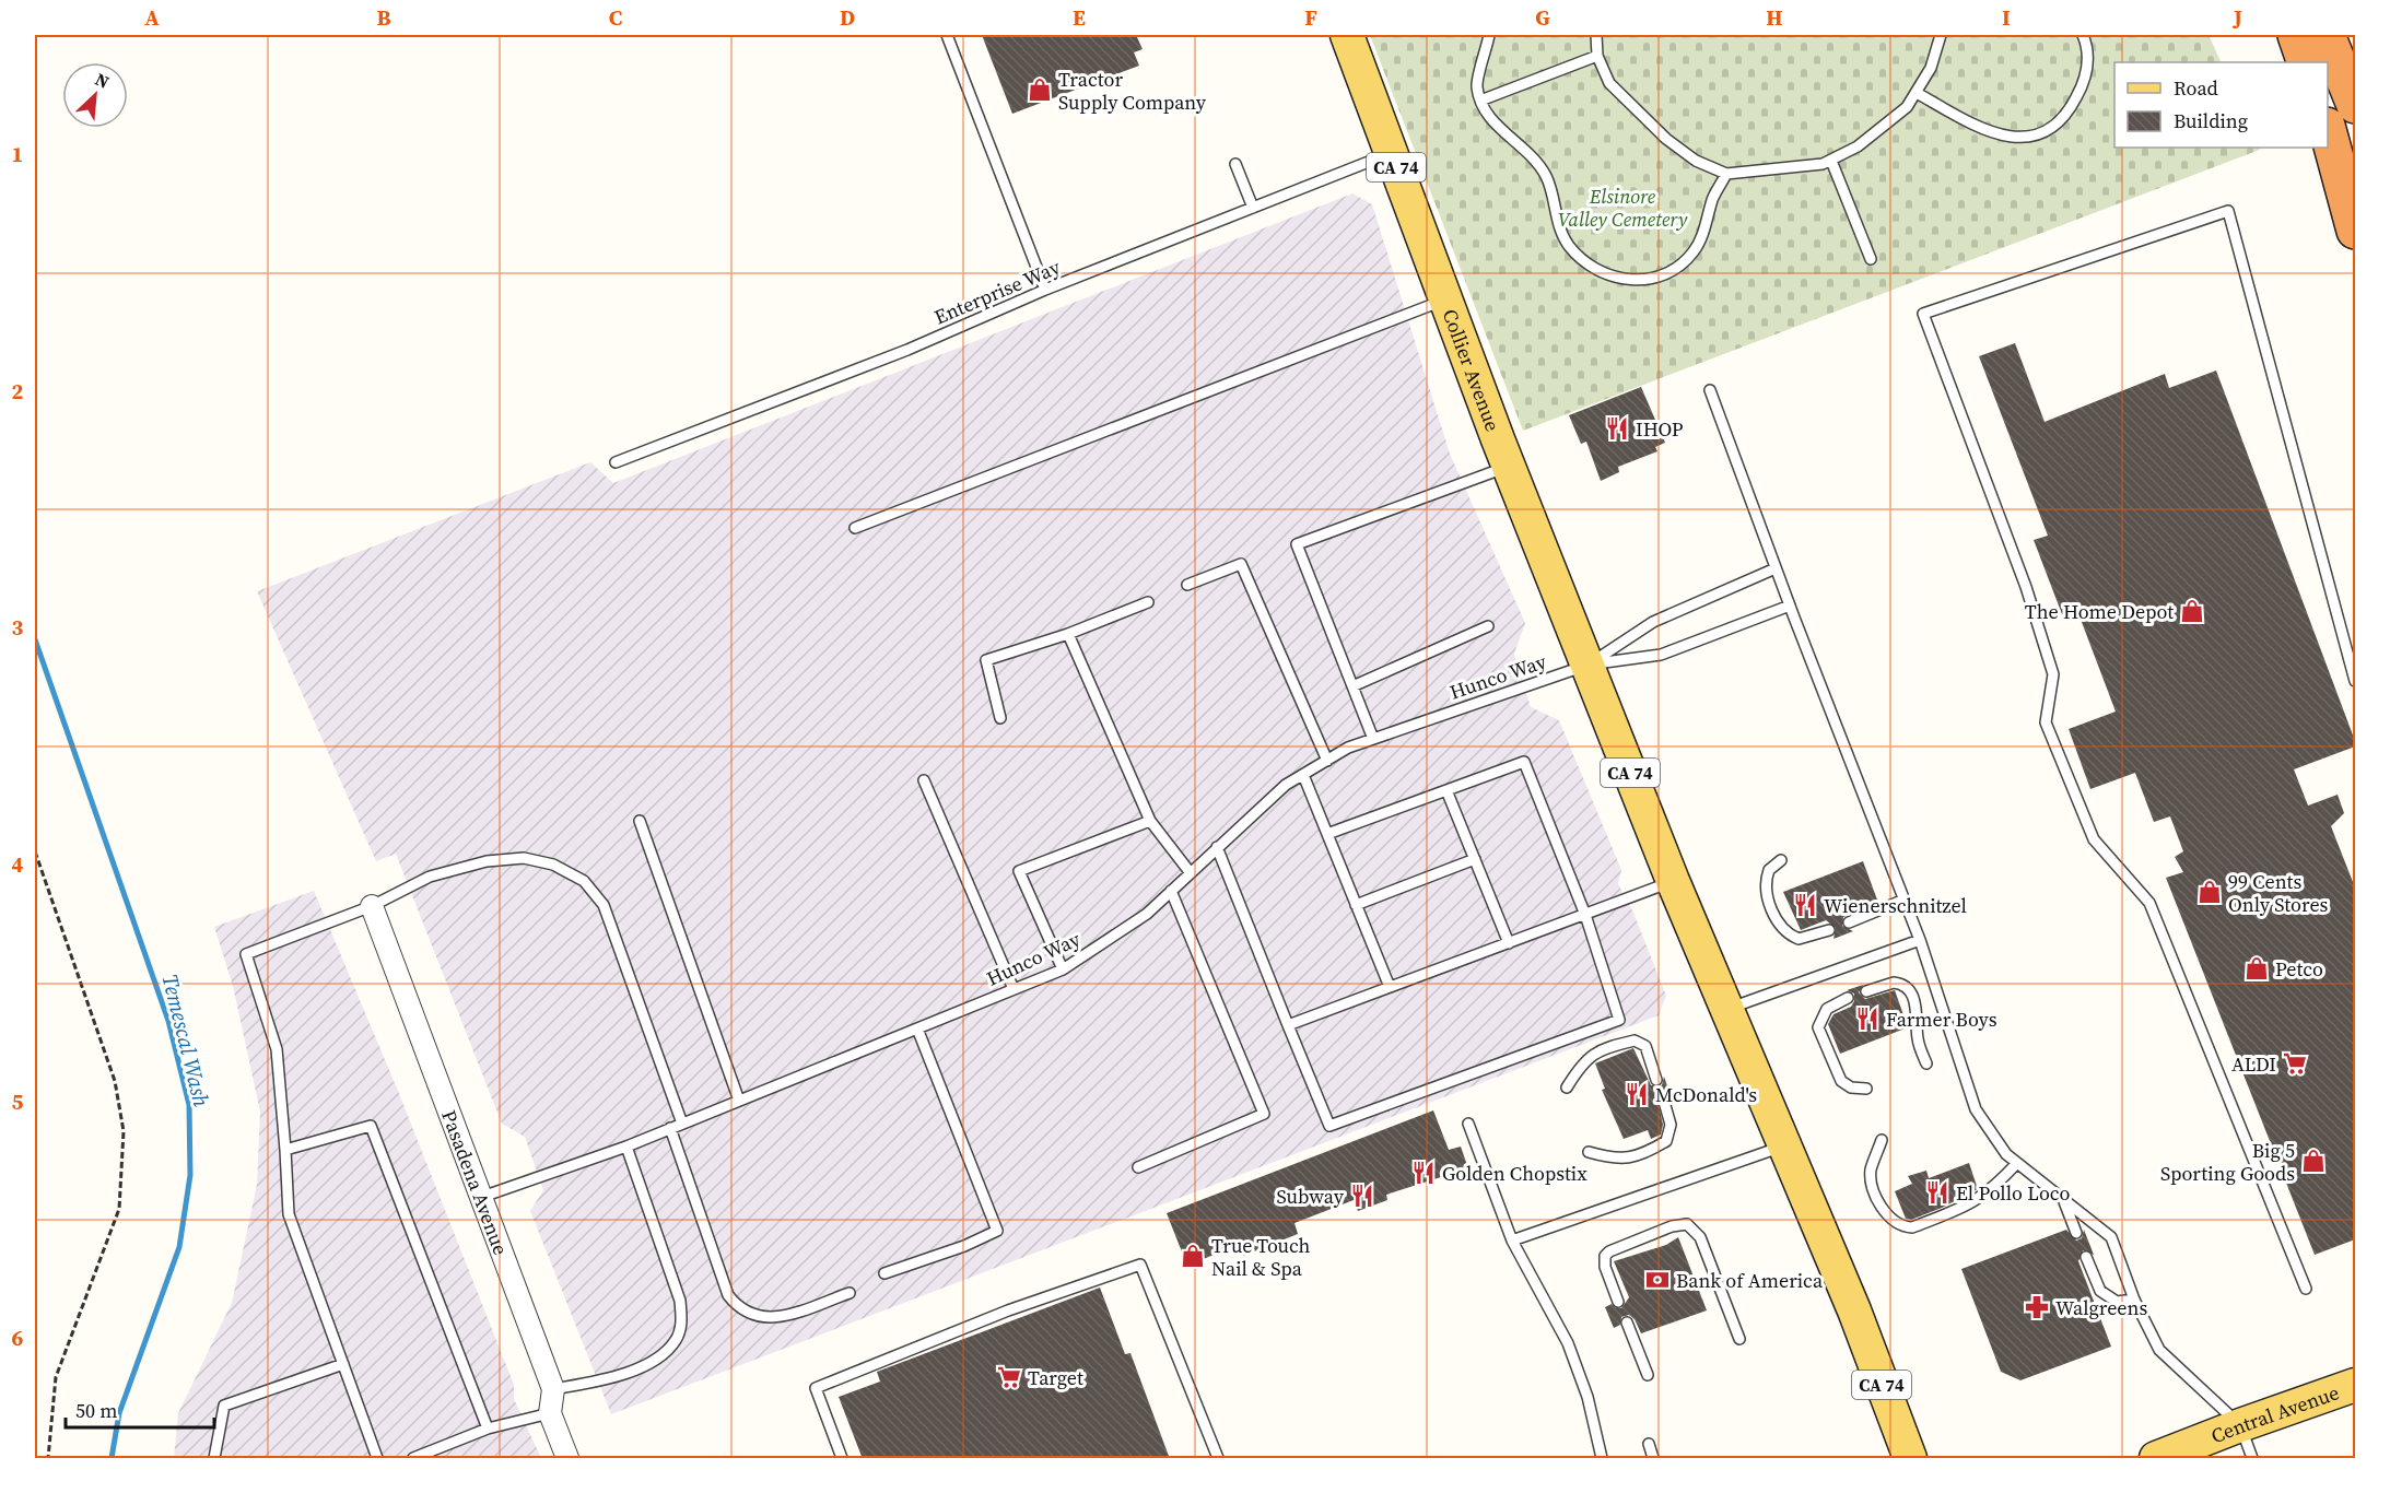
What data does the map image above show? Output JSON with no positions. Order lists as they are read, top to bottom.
{
  "streets": {
    "main road": ["CA 74", "Collier Avenue", "Central Avenue"],
    "street": ["Pasadena Avenue"],
    "lane": ["Enterprise Way", "Hunco Way"]
  },
  "crossings": [
    ["CA 74", "Enterprise Way"],
    ["CA 74", "Collier Avenue"],
    ["CA 74", "Hunco Way"],
    ["Hunco Way", "Pasadena Avenue"]
  ],
  "water": ["Temescal Wash"],
  "parks": ["Elsinore Valley Cemetery"],
  "places": {
    "shop": [
      "Tractor Supply Company",
      "The Home Depot",
      "99 Cents Only Stores",
      "Petco",
      "Big 5 Sporting Goods",
      "True Touch Nail & Spa"
    ],
    "restaurant": [
      "IHOP",
      "Wienerschnitzel",
      "Farmer Boys",
      "McDonald's",
      "Golden Chopstix",
      "El Pollo Loco",
      "Subway"
    ],
    "supermarket": ["ALDI", "Target"],
    "bank": ["Bank of America"],
    "pharmacy": ["Walgreens"]
  },
  "legend": ["Road", "Building"],
  "scale_bar": "50 m",
  "north": "top right",
  "grid": {
    "columns": [
      "A",
      "B",
      "C",
      "D",
      "E",
      "F",
      "G",
      "H",
      "I",
      "J"
    ],
    "rows": [
      "1",
      "2",
      "3",
      "4",
      "5",
      "6"
    ]
  }
}
